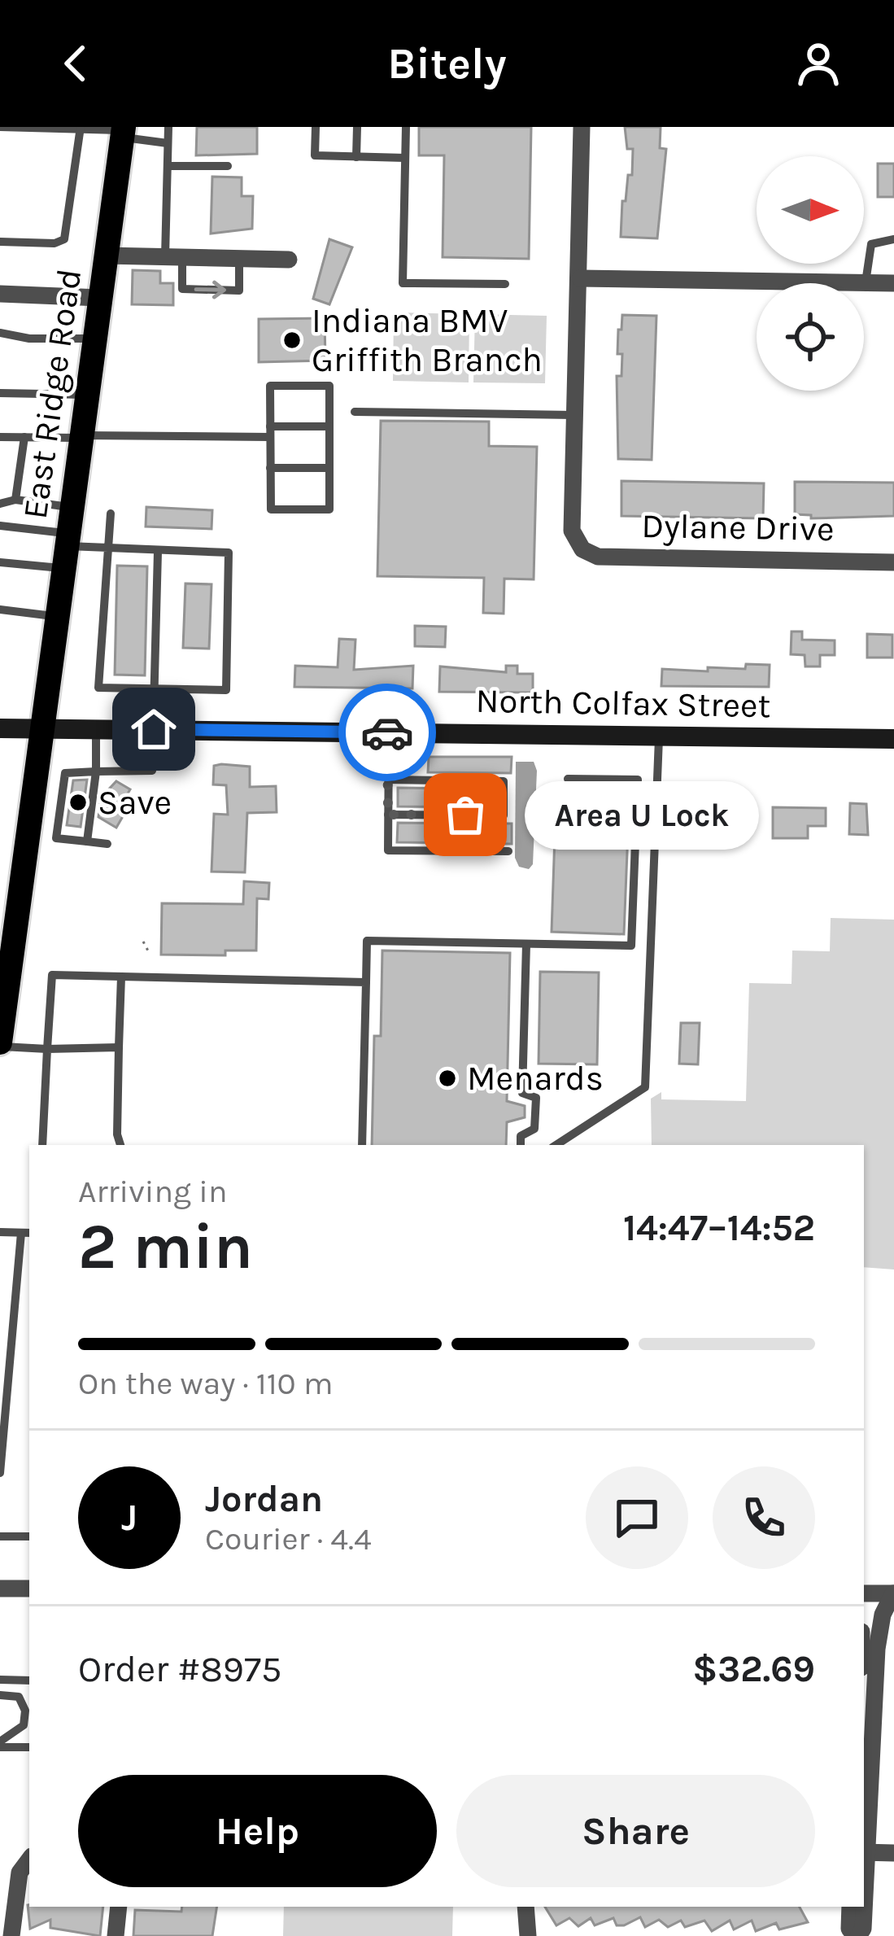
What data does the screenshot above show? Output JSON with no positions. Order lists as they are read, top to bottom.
{
  "streets": {
    "main road": ["East Ridge Road"],
    "street": ["Dylane Drive", "North Colfax Street"]
  },
  "crossings": [
    ["East Ridge Road", "North Colfax Street"]
  ],
  "places": [
    "Indiana BMV Griffith Branch",
    "Save",
    "Area U Lock",
    "Menards"
  ],
  "north": "right",
  "page": {
    "header": "Bitely",
    "bubble": "Area U Lock",
    "heading": ["2 min", "Arriving in", "14:47–14:52"],
    "panel": [
      "Jordan",
      "Courier · 4.4",
      "Order #8975",
      "$32.69"
    ],
    "bar": "On the way · 110 m",
    "round": "J",
    "buttons": ["Help", "Share"]
  }
}
